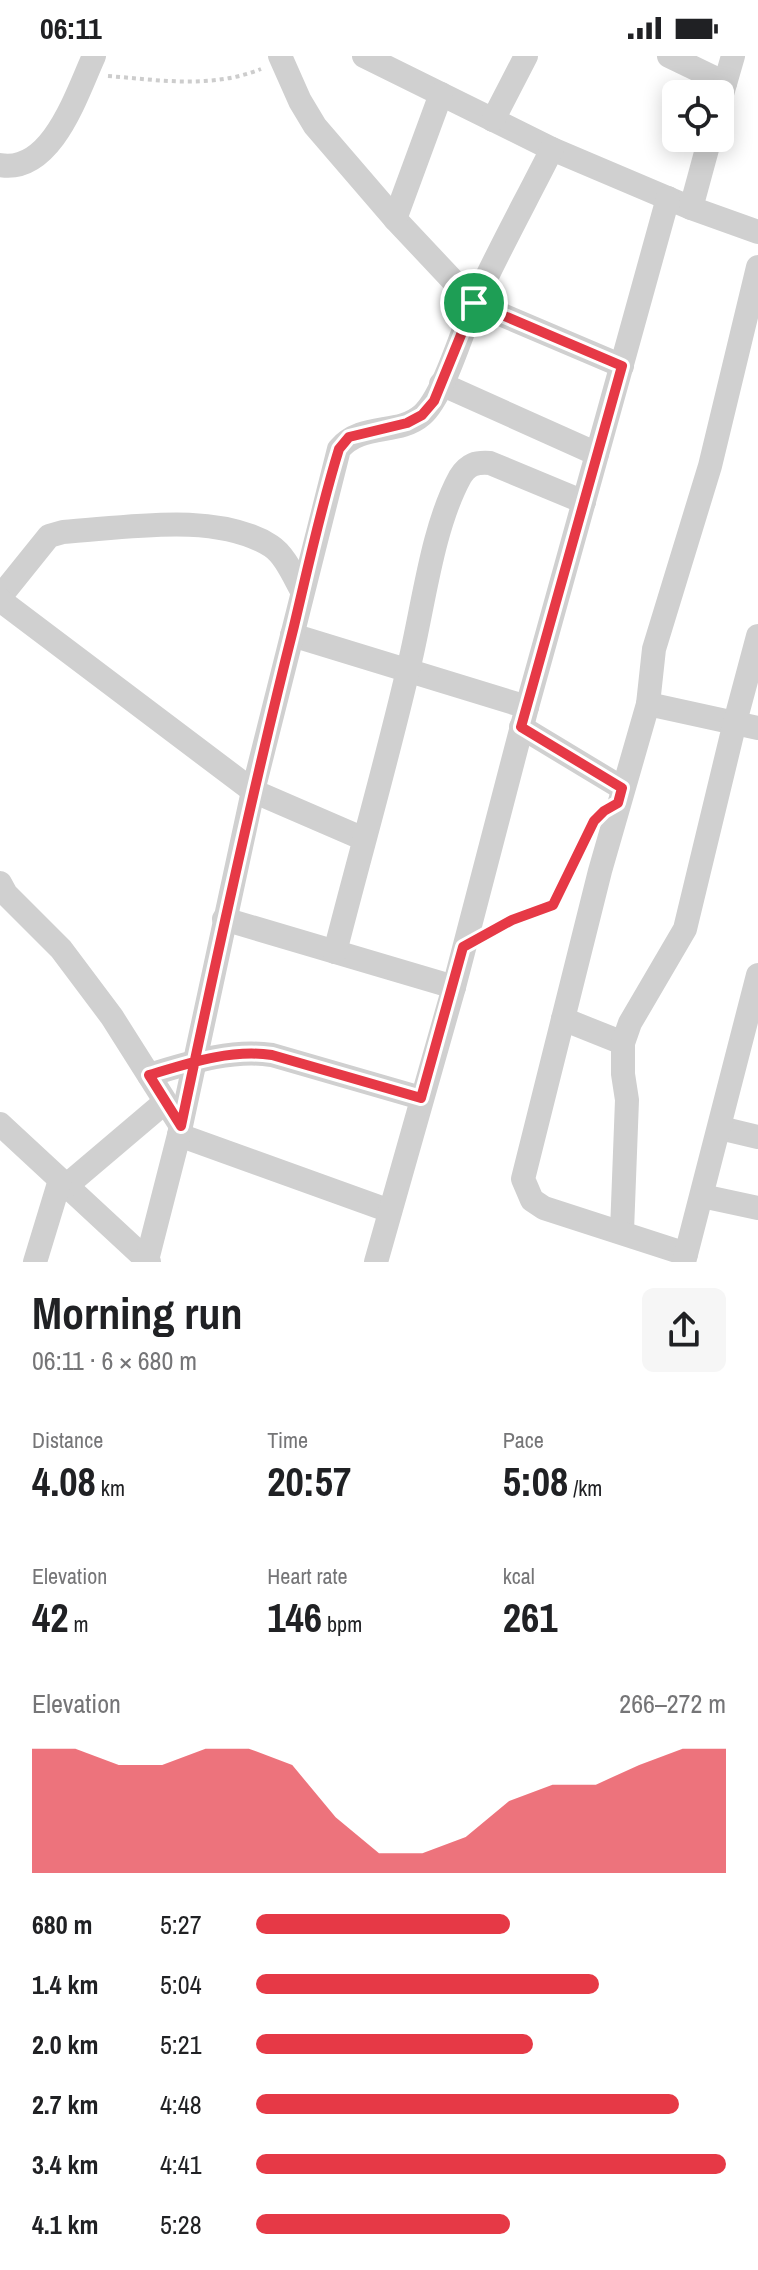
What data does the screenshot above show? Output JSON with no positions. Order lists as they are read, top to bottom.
{
  "page": {
    "status": "06:11",
    "heading": ["Morning run", "06:11 · 6 × 680 m"],
    "stats": [
      ["Distance", "4.08 km"],
      ["Time", "20:57"],
      ["Pace", "5:08 /km"],
      ["Elevation", "42 m"],
      ["Heart rate", "146 bpm"],
      ["kcal", "261"]
    ],
    "chart": ["Elevation", "266–272 m"],
    "list": [
      {
        "name": "680 m",
        "note": "5:27"
      },
      {
        "name": "1.4 km",
        "note": "5:04"
      },
      {
        "name": "2.0 km",
        "note": "5:21"
      },
      {
        "name": "2.7 km",
        "note": "4:48"
      },
      {
        "name": "3.4 km",
        "note": "4:41"
      },
      {
        "name": "4.1 km",
        "note": "5:28"
      }
    ]
  }
}
